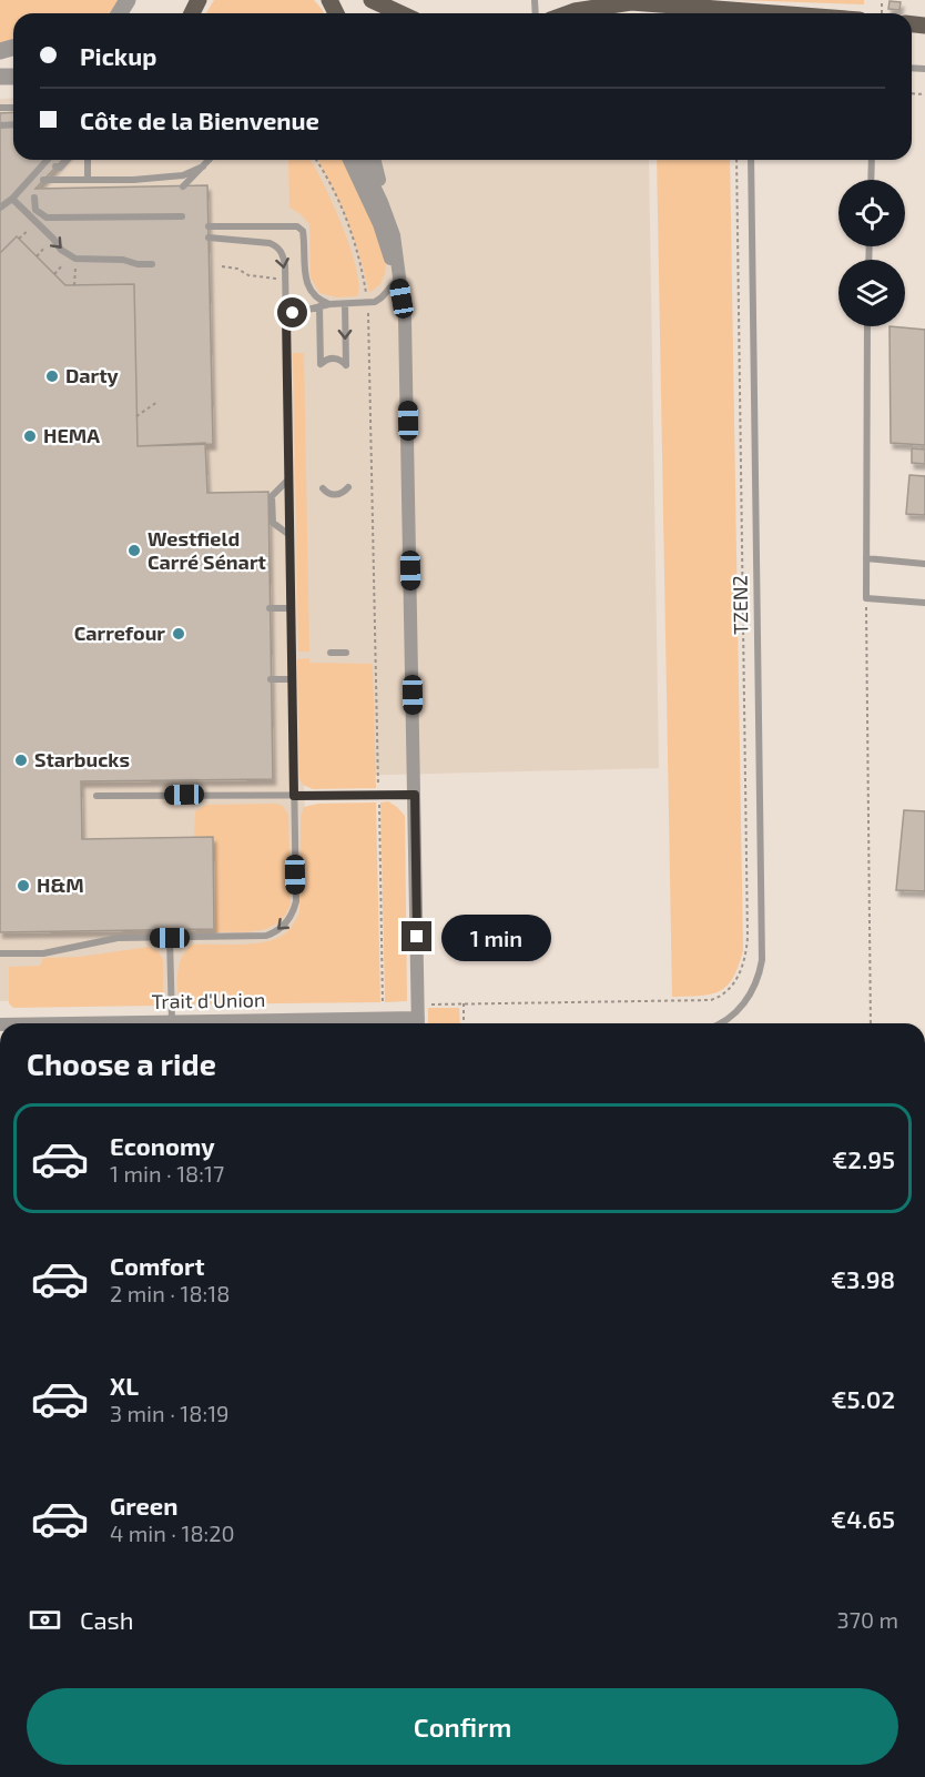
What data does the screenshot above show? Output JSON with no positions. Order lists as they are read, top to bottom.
{
  "streets": {
    "street": ["Trait d'Union"],
    "lane": ["TZEN2"]
  },
  "places": [
    "Darty",
    "HEMA",
    "Westfield Carré Sénart",
    "Carrefour",
    "Starbucks",
    "H&M"
  ],
  "page": {
    "banner": ["Pickup", "Côte de la Bienvenue"],
    "bubble": "1 min",
    "heading": "Choose a ride",
    "list": [
      {
        "name": "Economy",
        "note": "1 min · 18:17",
        "value": "€2.95"
      },
      {
        "name": "Comfort",
        "note": "2 min · 18:18",
        "value": "€3.98"
      },
      {
        "name": "XL",
        "note": "3 min · 18:19",
        "value": "€5.02"
      },
      {
        "name": "Green",
        "note": "4 min · 18:20",
        "value": "€4.65"
      }
    ],
    "pay": ["Cash", "370 m"],
    "buttons": "Confirm"
  }
}
